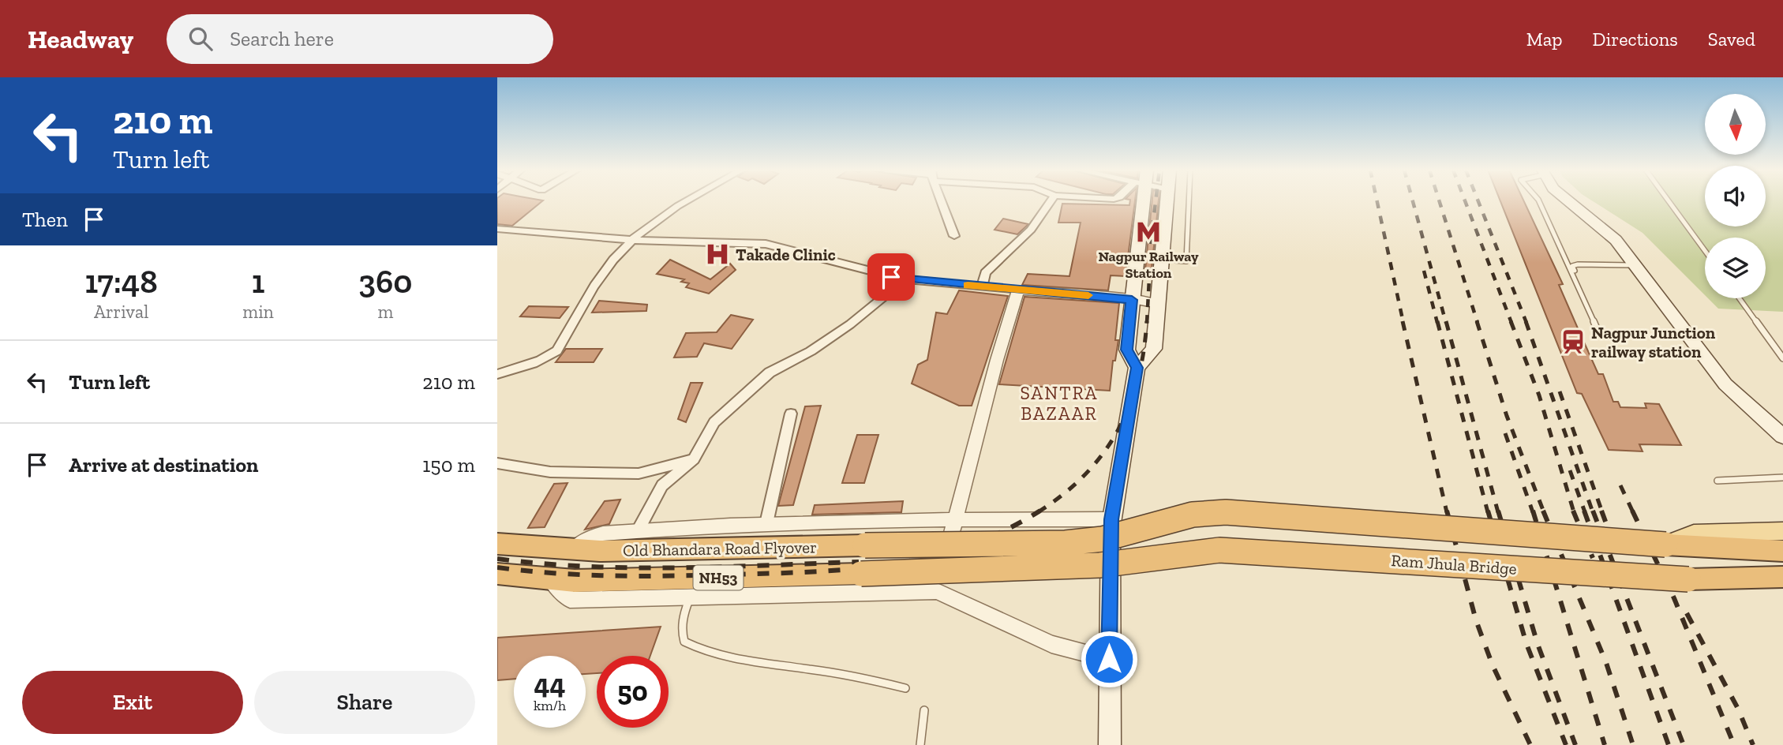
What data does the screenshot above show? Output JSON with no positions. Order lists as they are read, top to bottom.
{
  "streets": {
    "highway": ["Old Bhandara Road Flyover", "Ram Jhula Bridge", "NH53"]
  },
  "crossings": [
    ["Old Bhandara Road Flyover", "Ram Jhula Bridge"],
    ["Old Bhandara Road Flyover", "NH53"]
  ],
  "districts": ["SANTRA BAZAAR"],
  "places": {
    "metro station": ["Nagpur Railway Station"],
    "hospital": ["Takade Clinic"],
    "station": ["Nagpur Junction railway station"]
  },
  "north": "bottom",
  "page": {
    "header": "Headway",
    "search": "Search here",
    "nav": ["Map", "Directions", "Saved"],
    "turn": ["210 m", "Turn left"],
    "then": "Then",
    "eta": [
      "17:48",
      "Arrival",
      "1",
      "min",
      "360",
      "m"
    ],
    "list": [
      {
        "name": "Turn left",
        "value": "210 m"
      },
      {
        "name": "Arrive at destination",
        "value": "150 m"
      }
    ],
    "speed": "44 km/h",
    "limit": "50",
    "buttons": ["Exit", "Share"]
  }
}
